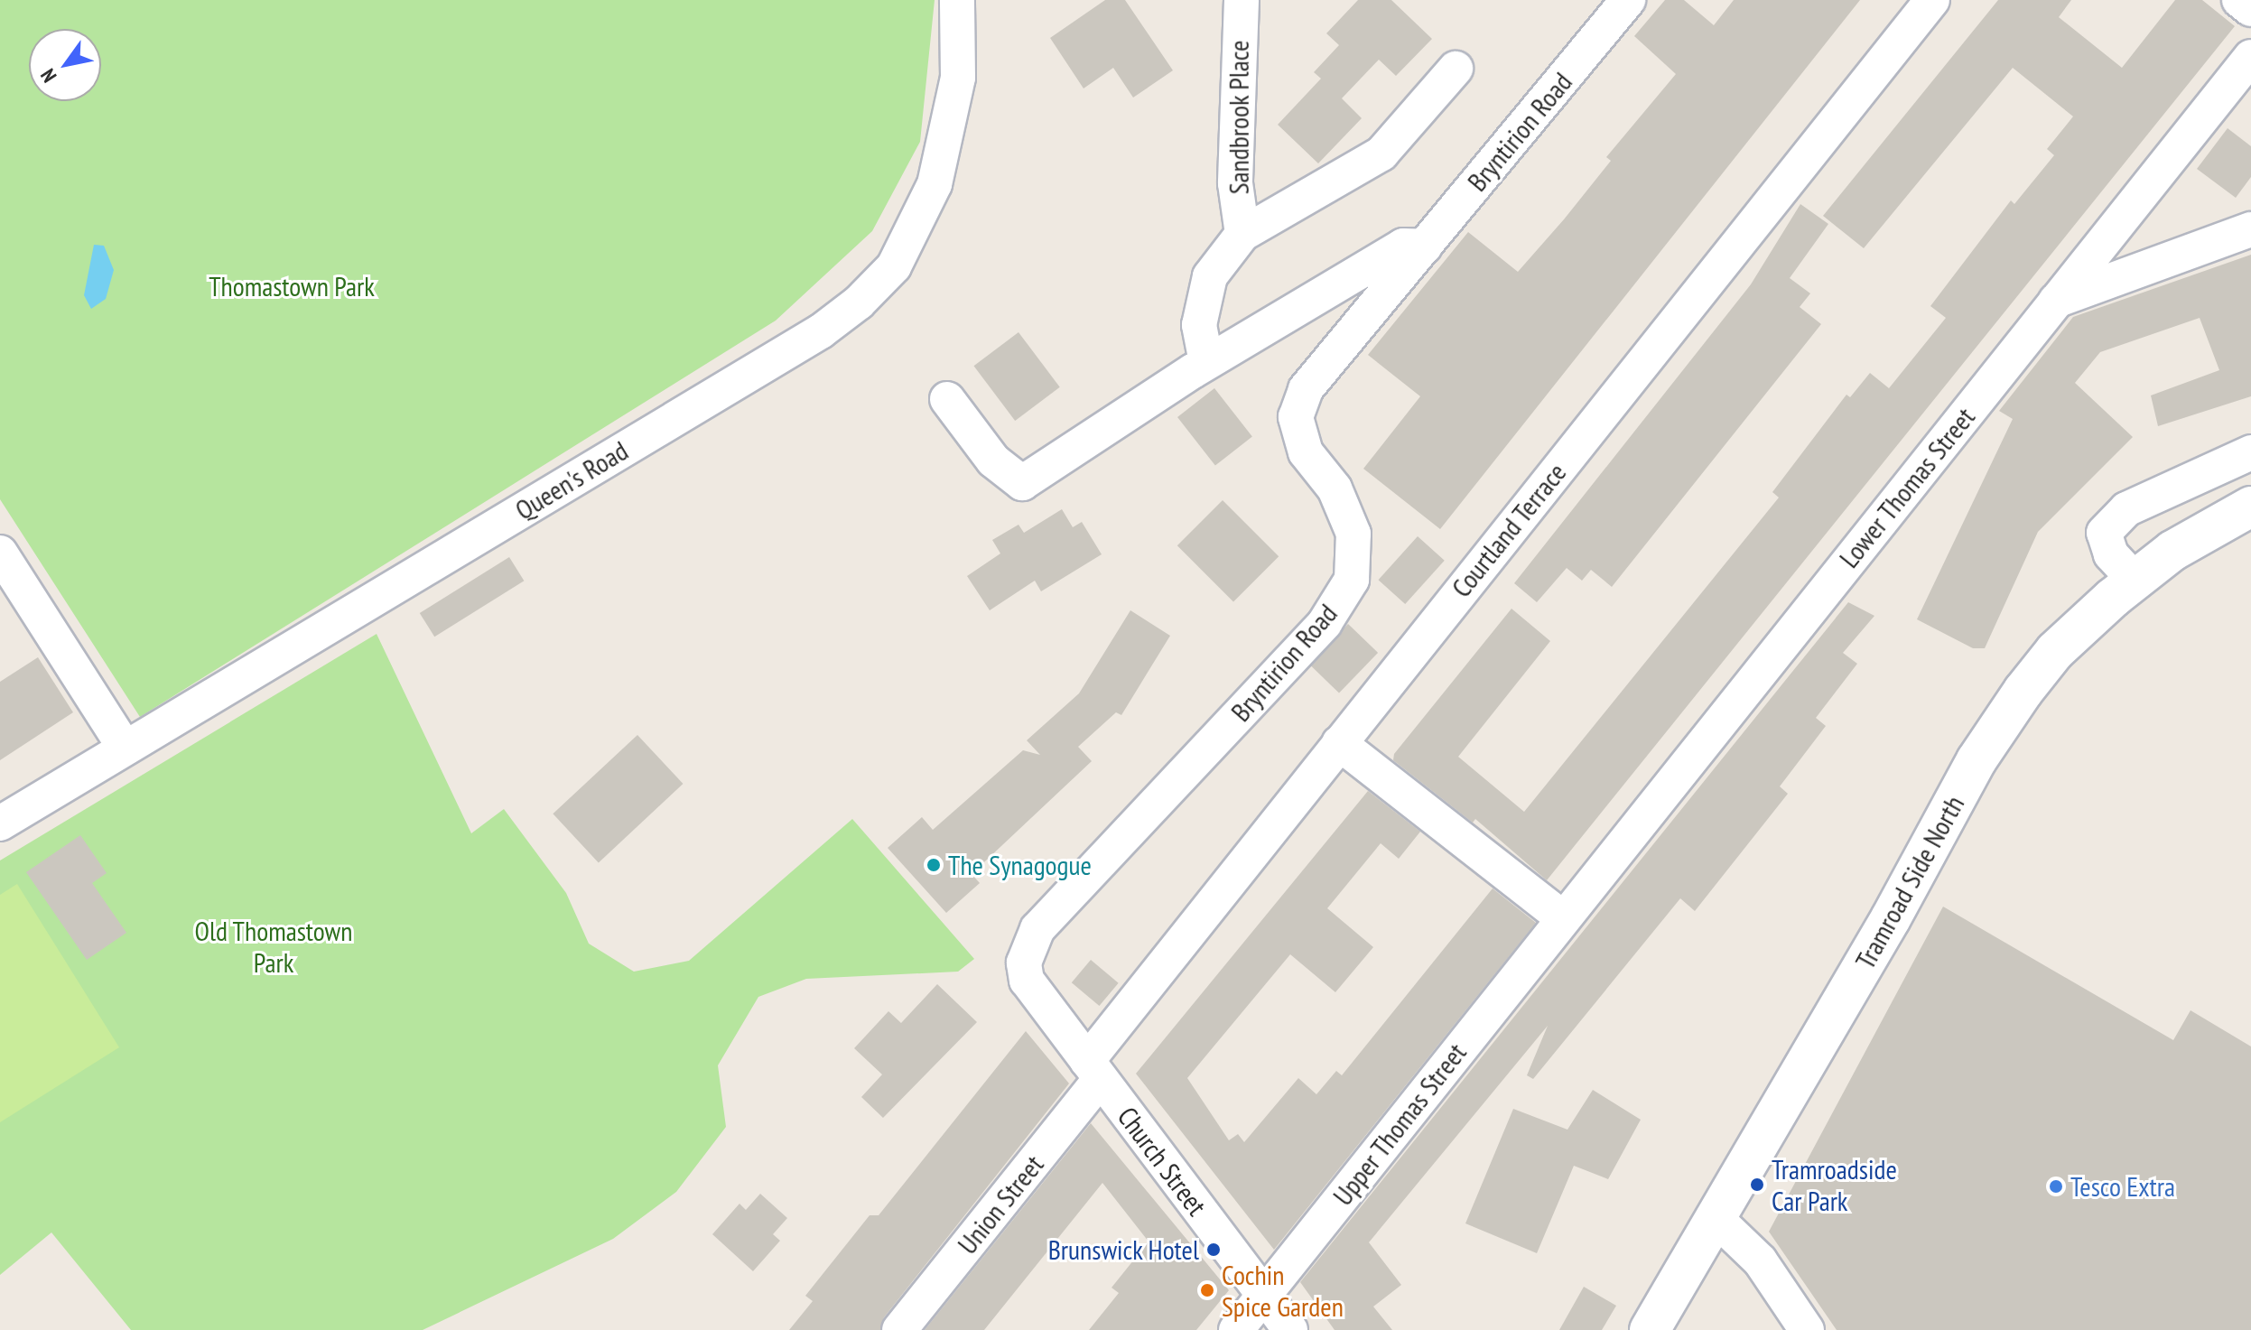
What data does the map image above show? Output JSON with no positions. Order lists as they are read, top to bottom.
{
  "streets": {
    "street": [
      "Sandbrook Place",
      "Bryntirion Road",
      "Queen's Road",
      "Lower Thomas Street",
      "Courtland Terrace",
      "Tramroad Side North",
      "Upper Thomas Street",
      "Church Street",
      "Union Street"
    ]
  },
  "crossings": [
    ["Bryntirion Road", "Courtland Terrace"],
    ["Bryntirion Road", "Church Street"],
    ["Bryntirion Road", "Union Street"],
    ["Lower Thomas Street", "Upper Thomas Street"],
    ["Courtland Terrace", "Church Street"],
    ["Courtland Terrace", "Union Street"],
    ["Upper Thomas Street", "Church Street"],
    ["Church Street", "Union Street"]
  ],
  "parks": ["Thomastown Park", "Old Thomastown Park"],
  "places": [
    "The Synagogue",
    "Tramroadside Car Park",
    "Tesco Extra",
    "Brunswick Hotel",
    "Cochin Spice Garden"
  ],
  "north": "bottom left"
}
